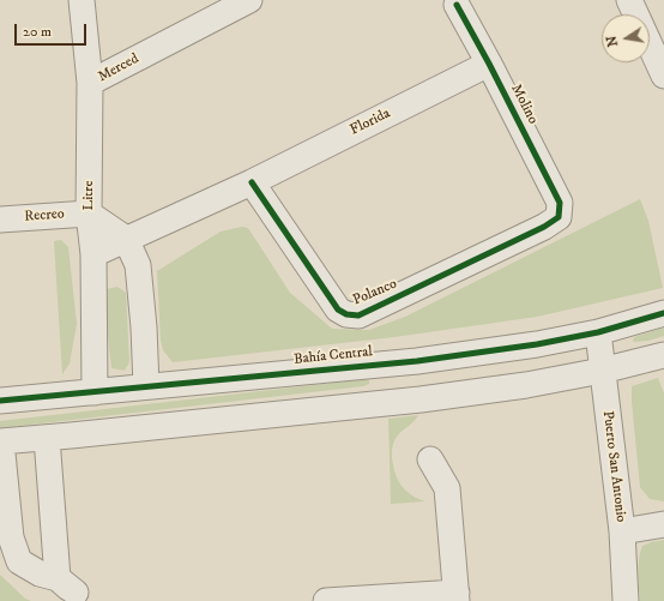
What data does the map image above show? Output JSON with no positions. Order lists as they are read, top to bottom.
{
  "streets": {
    "street": [
      "Merced",
      "Molino",
      "Florida",
      "Litre",
      "Recreo",
      "Polanco",
      "Bahía Central",
      "Puerto San Antonio"
    ]
  },
  "crossings": [
    ["Merced", "Litre"],
    ["Molino", "Florida"],
    ["Molino", "Polanco"],
    ["Florida", "Litre"],
    ["Florida", "Polanco"],
    ["Litre", "Recreo"],
    ["Litre", "Bahía Central"],
    ["Bahía Central", "Puerto San Antonio"]
  ],
  "scale_bar": "20 m",
  "north": "left"
}
